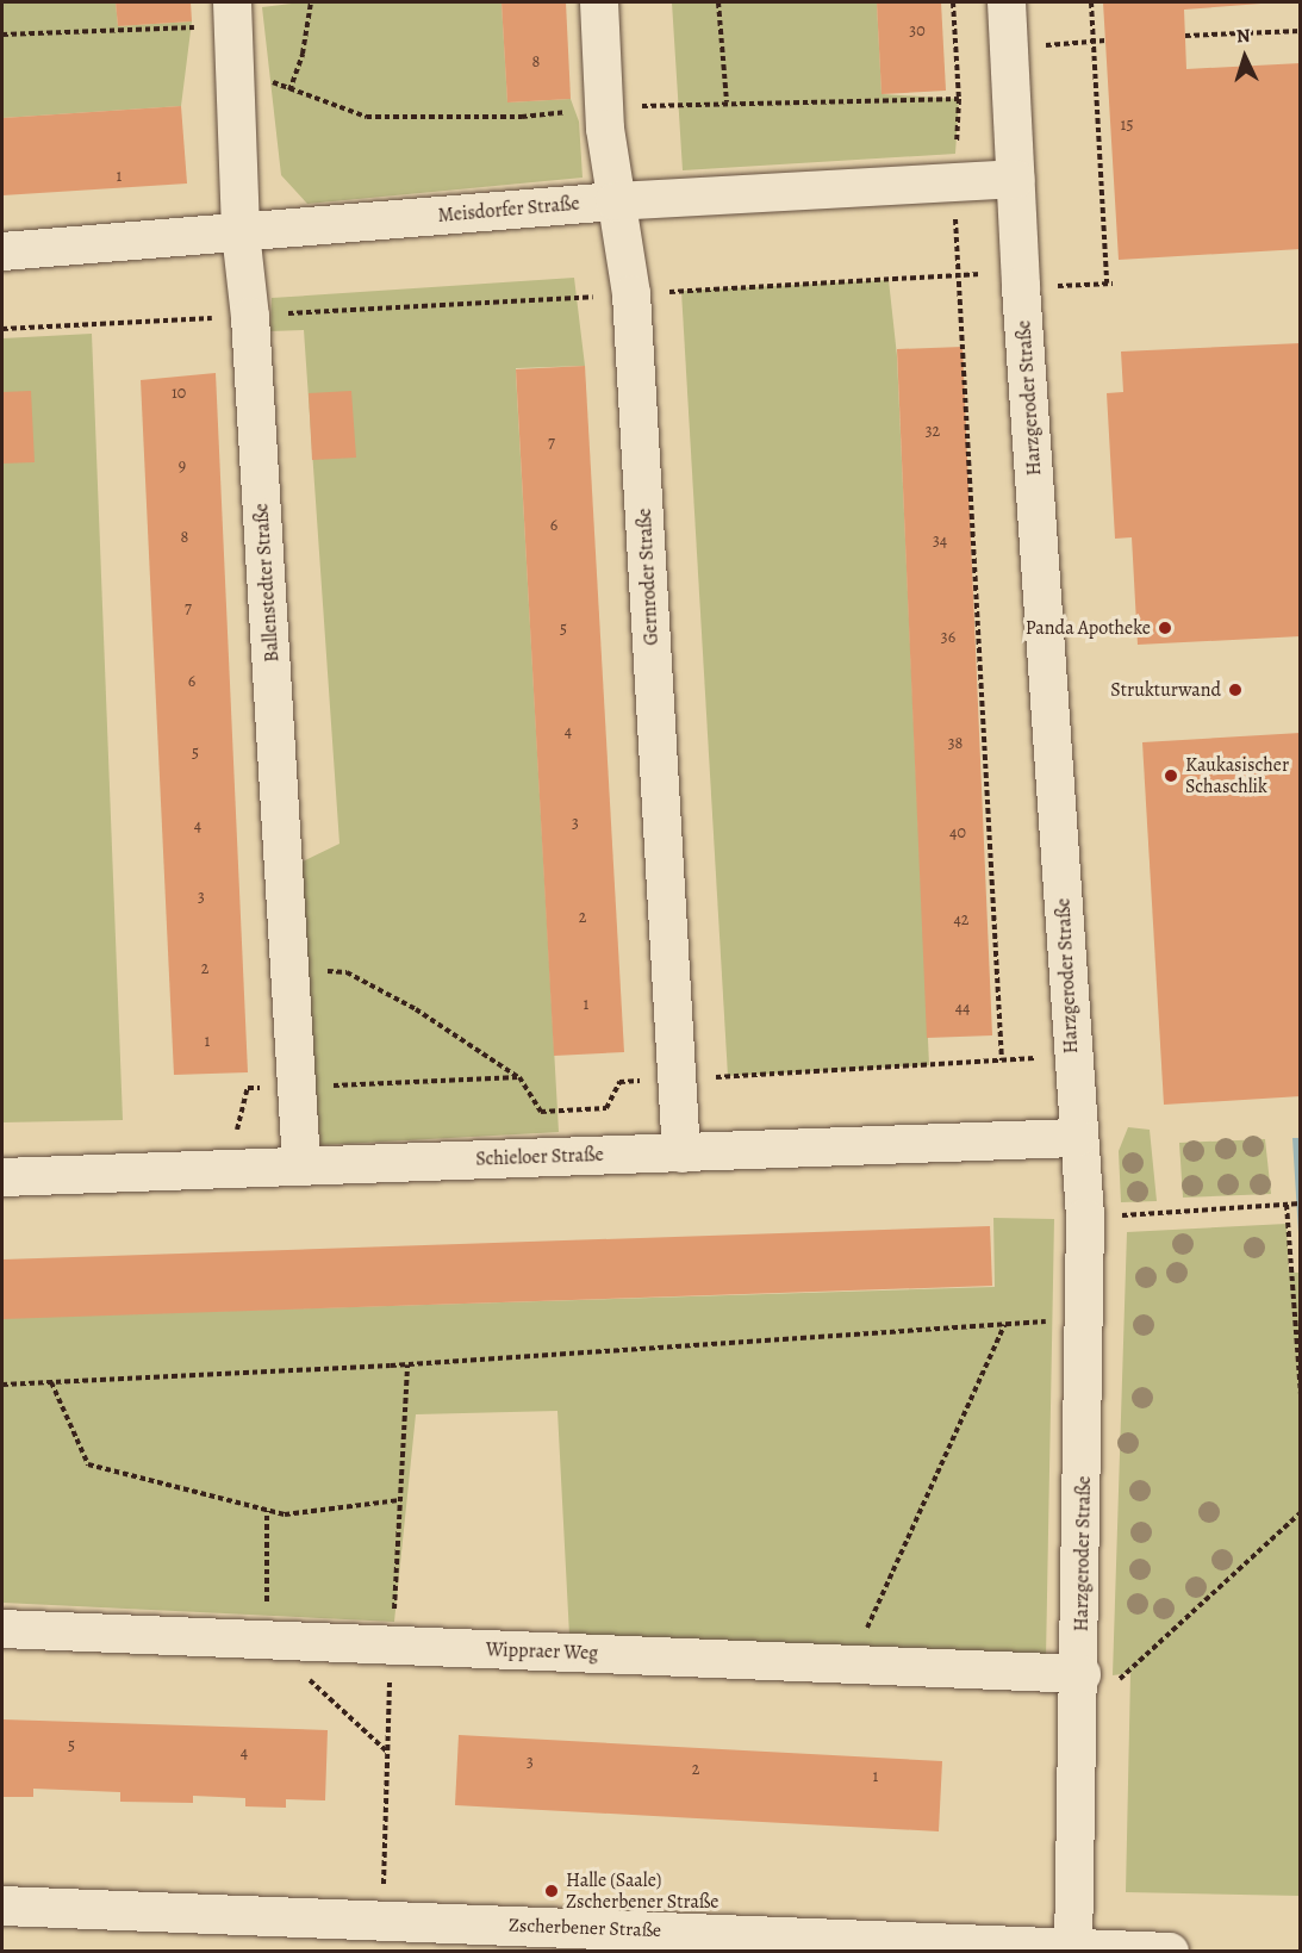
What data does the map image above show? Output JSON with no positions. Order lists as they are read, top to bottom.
{
  "streets": {
    "street": [
      "Meisdorfer Straße",
      "Harzgeroder Straße",
      "Gernroder Straße",
      "Ballenstedter Straße",
      "Schieloer Straße",
      "Wippraer Weg",
      "Zscherbener Straße"
    ]
  },
  "crossings": [
    ["Meisdorfer Straße", "Harzgeroder Straße"],
    ["Meisdorfer Straße", "Gernroder Straße"],
    ["Meisdorfer Straße", "Ballenstedter Straße"],
    ["Harzgeroder Straße", "Schieloer Straße"],
    ["Harzgeroder Straße", "Wippraer Weg"],
    ["Harzgeroder Straße", "Zscherbener Straße"],
    ["Gernroder Straße", "Schieloer Straße"],
    ["Ballenstedter Straße", "Schieloer Straße"]
  ],
  "places": [
    "Panda Apotheke",
    "Strukturwand",
    "Kaukasischer Schaschlik",
    "Halle (Saale) Zscherbener Straße"
  ],
  "house_numbers": [
    "30",
    "8",
    "15",
    "1",
    "10",
    "32",
    "7",
    "9",
    "6",
    "8",
    "34",
    "7",
    "5",
    "36",
    "6",
    "4",
    "38",
    "5",
    "3",
    "4",
    "40",
    "3",
    "2",
    "42",
    "2",
    "1",
    "44",
    "1",
    "5",
    "4",
    "3",
    "2",
    "1"
  ],
  "north": "top"
}
